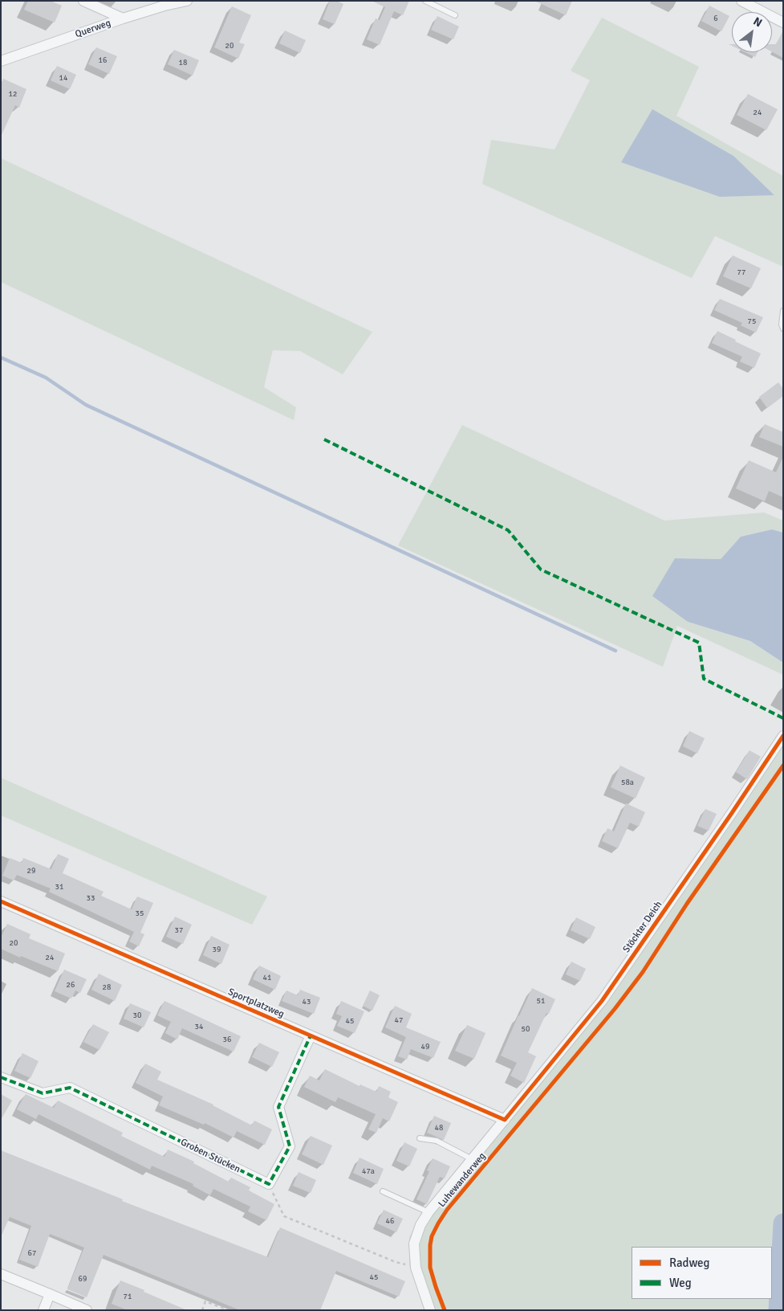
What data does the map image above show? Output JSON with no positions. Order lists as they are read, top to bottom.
{
  "streets": {
    "street": [
      "Querweg",
      "Stöckter Deich",
      "Sportplatzweg",
      "Groben Stücken"
    ],
    "cycle path": ["Luhewanderweg"]
  },
  "crossings": [
    ["Stöckter Deich", "Sportplatzweg"]
  ],
  "house_numbers": [
    "6",
    "20",
    "16",
    "18",
    "14",
    "12",
    "24",
    "77",
    "75",
    "58a",
    "29",
    "31",
    "33",
    "35",
    "37",
    "20",
    "39",
    "24",
    "41",
    "26",
    "28",
    "51",
    "43",
    "30",
    "47",
    "45",
    "34",
    "50",
    "36",
    "49",
    "48",
    "47a",
    "46",
    "67",
    "45",
    "69",
    "71"
  ],
  "legend": ["Radweg", "Weg"],
  "north": "top right"
}
